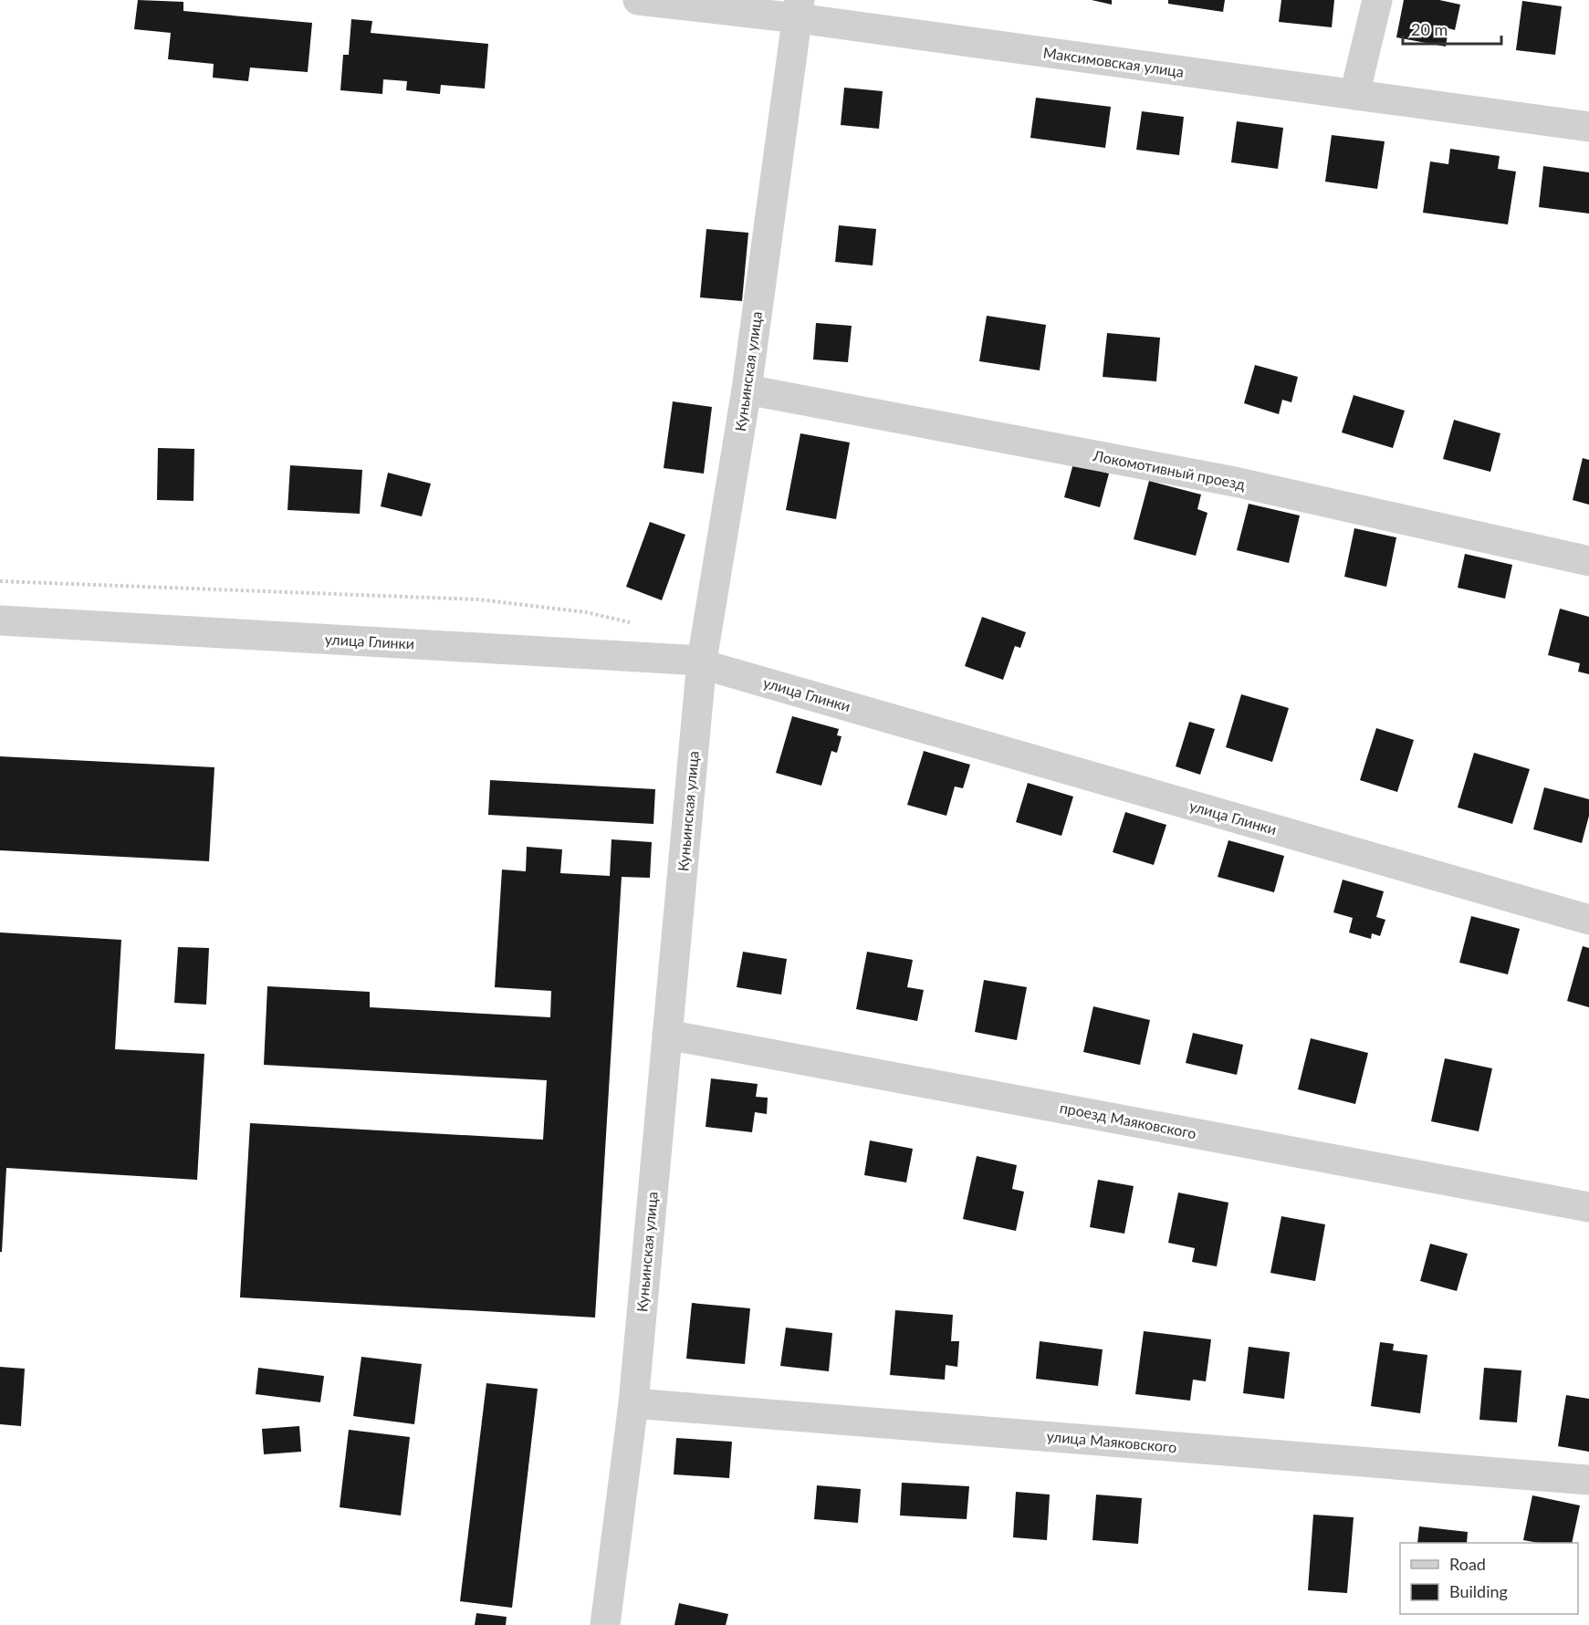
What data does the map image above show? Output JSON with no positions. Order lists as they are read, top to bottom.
{
  "streets": {
    "street": [
      "Максимовская улица",
      "Куньинская улица",
      "Локомотивный проезд",
      "улица Глинки",
      "проезд Маяковского",
      "улица Маяковского"
    ]
  },
  "crossings": [
    ["Максимовская улица", "Куньинская улица"],
    ["Куньинская улица", "Локомотивный проезд"],
    ["Куньинская улица", "улица Глинки"],
    ["Куньинская улица", "проезд Маяковского"],
    ["Куньинская улица", "улица Маяковского"]
  ],
  "legend": ["Road", "Building"],
  "scale_bar": "20 m"
}
